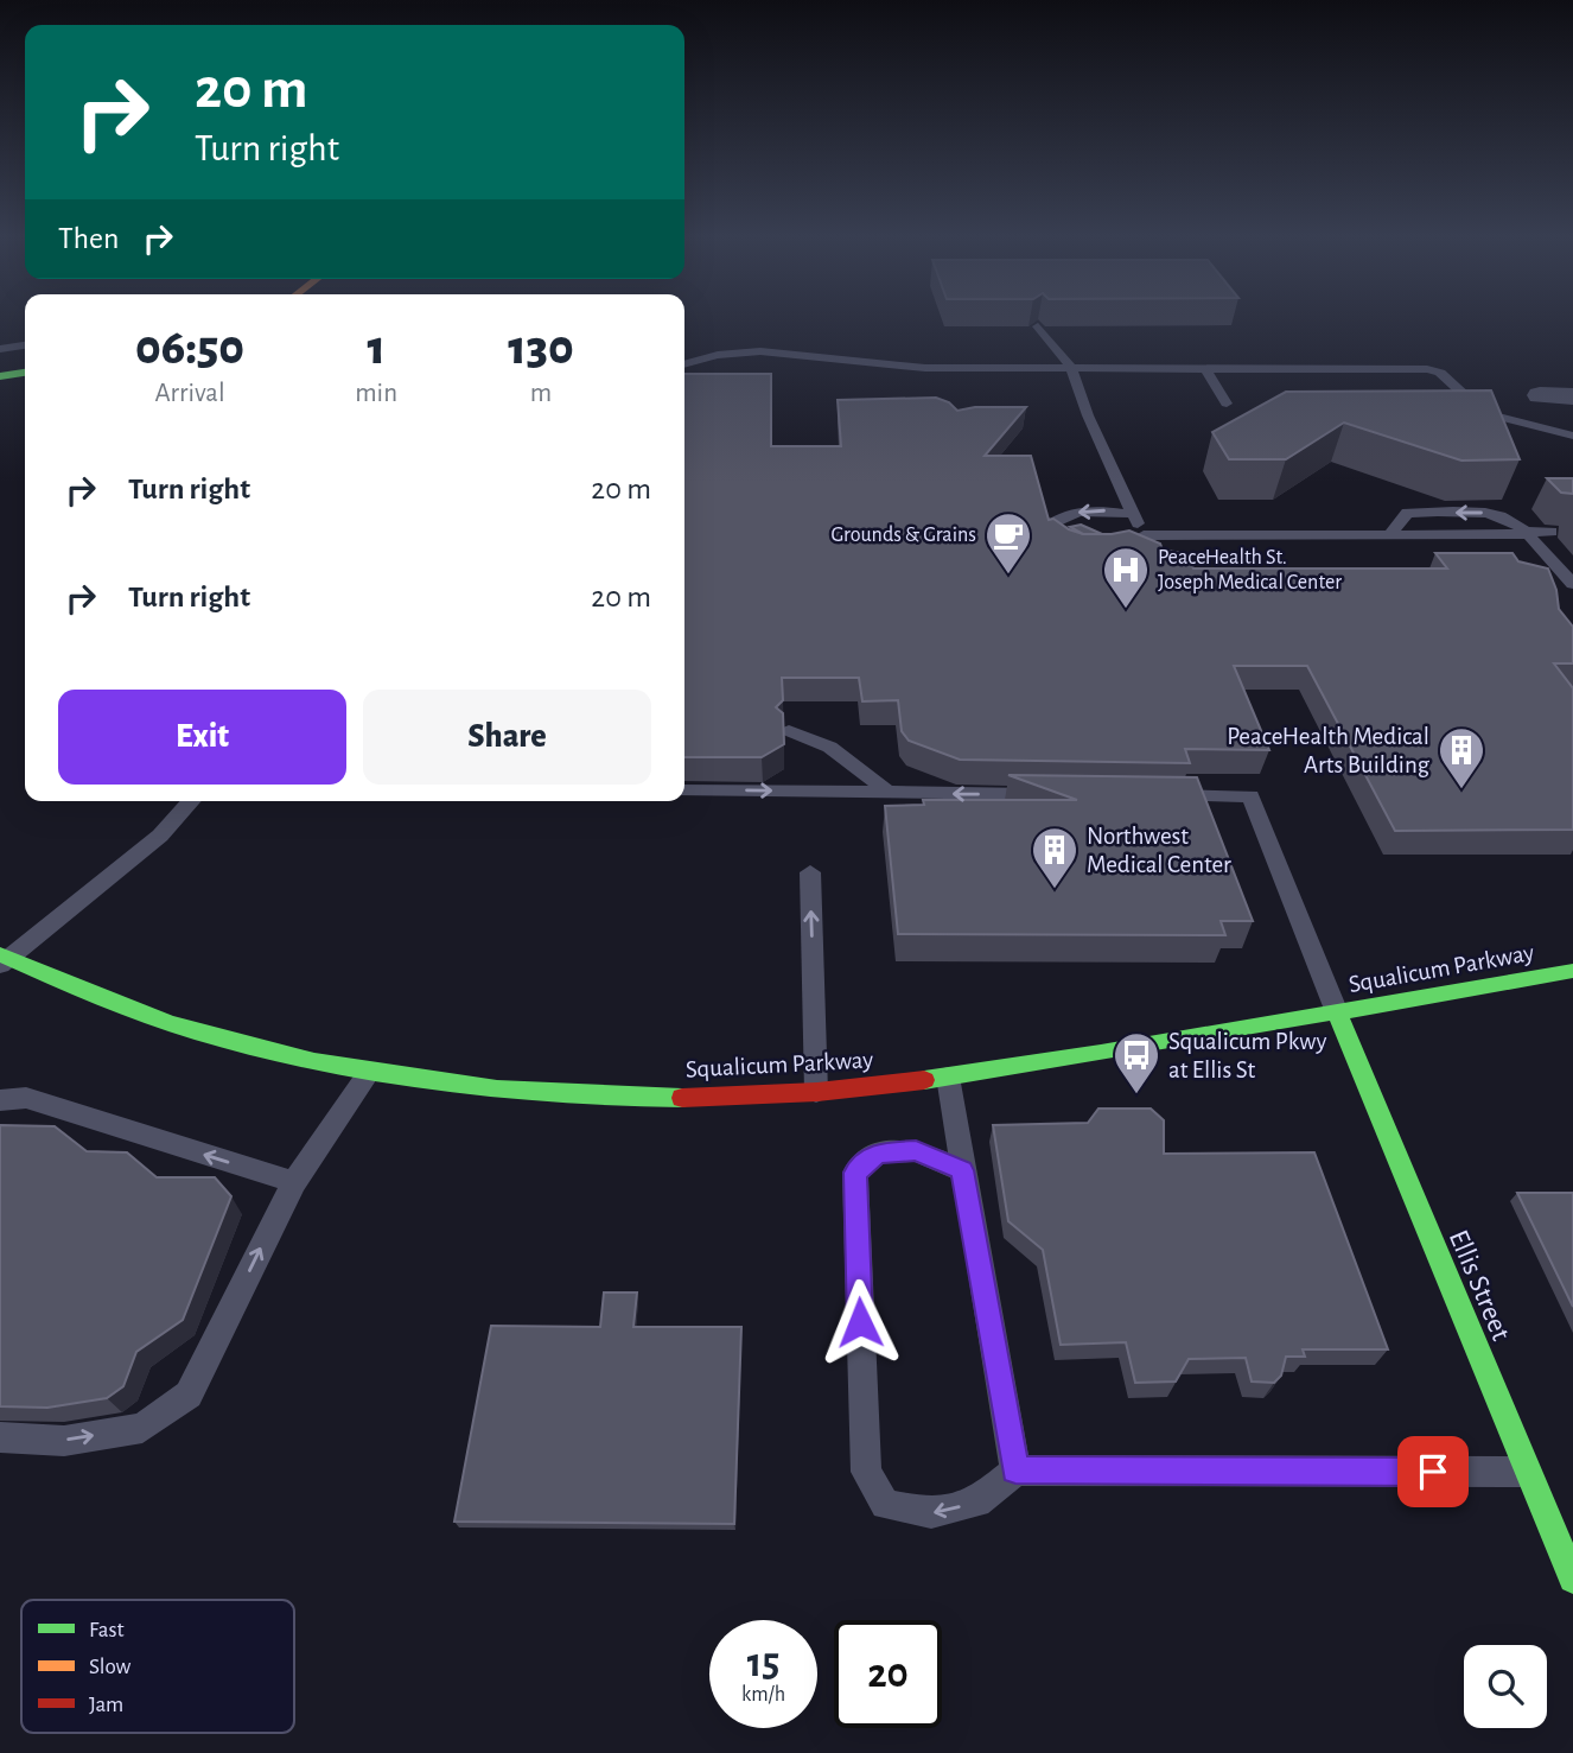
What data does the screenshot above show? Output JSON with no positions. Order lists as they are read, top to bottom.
{
  "streets": {
    "street": ["Squalicum Parkway", "Ellis Street"]
  },
  "crossings": [
    ["Squalicum Parkway", "Ellis Street"]
  ],
  "places": {
    "cafe": ["Grounds & Grains"],
    "hospital": ["PeaceHealth St. Joseph Medical Center"],
    "building": ["PeaceHealth Medical Arts Building", "Northwest Medical Center"],
    "bus stop": ["Squalicum Pkwy at Ellis St"]
  },
  "legend": ["Fast", "Slow", "Jam"],
  "page": {
    "turn": ["20 m", "Turn right"],
    "then": "Then",
    "eta": [
      "06:50",
      "Arrival",
      "1",
      "min",
      "130",
      "m"
    ],
    "list": [
      {
        "name": "Turn right",
        "value": "20 m"
      },
      {
        "name": "Turn right",
        "value": "20 m"
      }
    ],
    "buttons": ["Exit", "Share"],
    "speed": "15 km/h",
    "limit": "20"
  }
}
